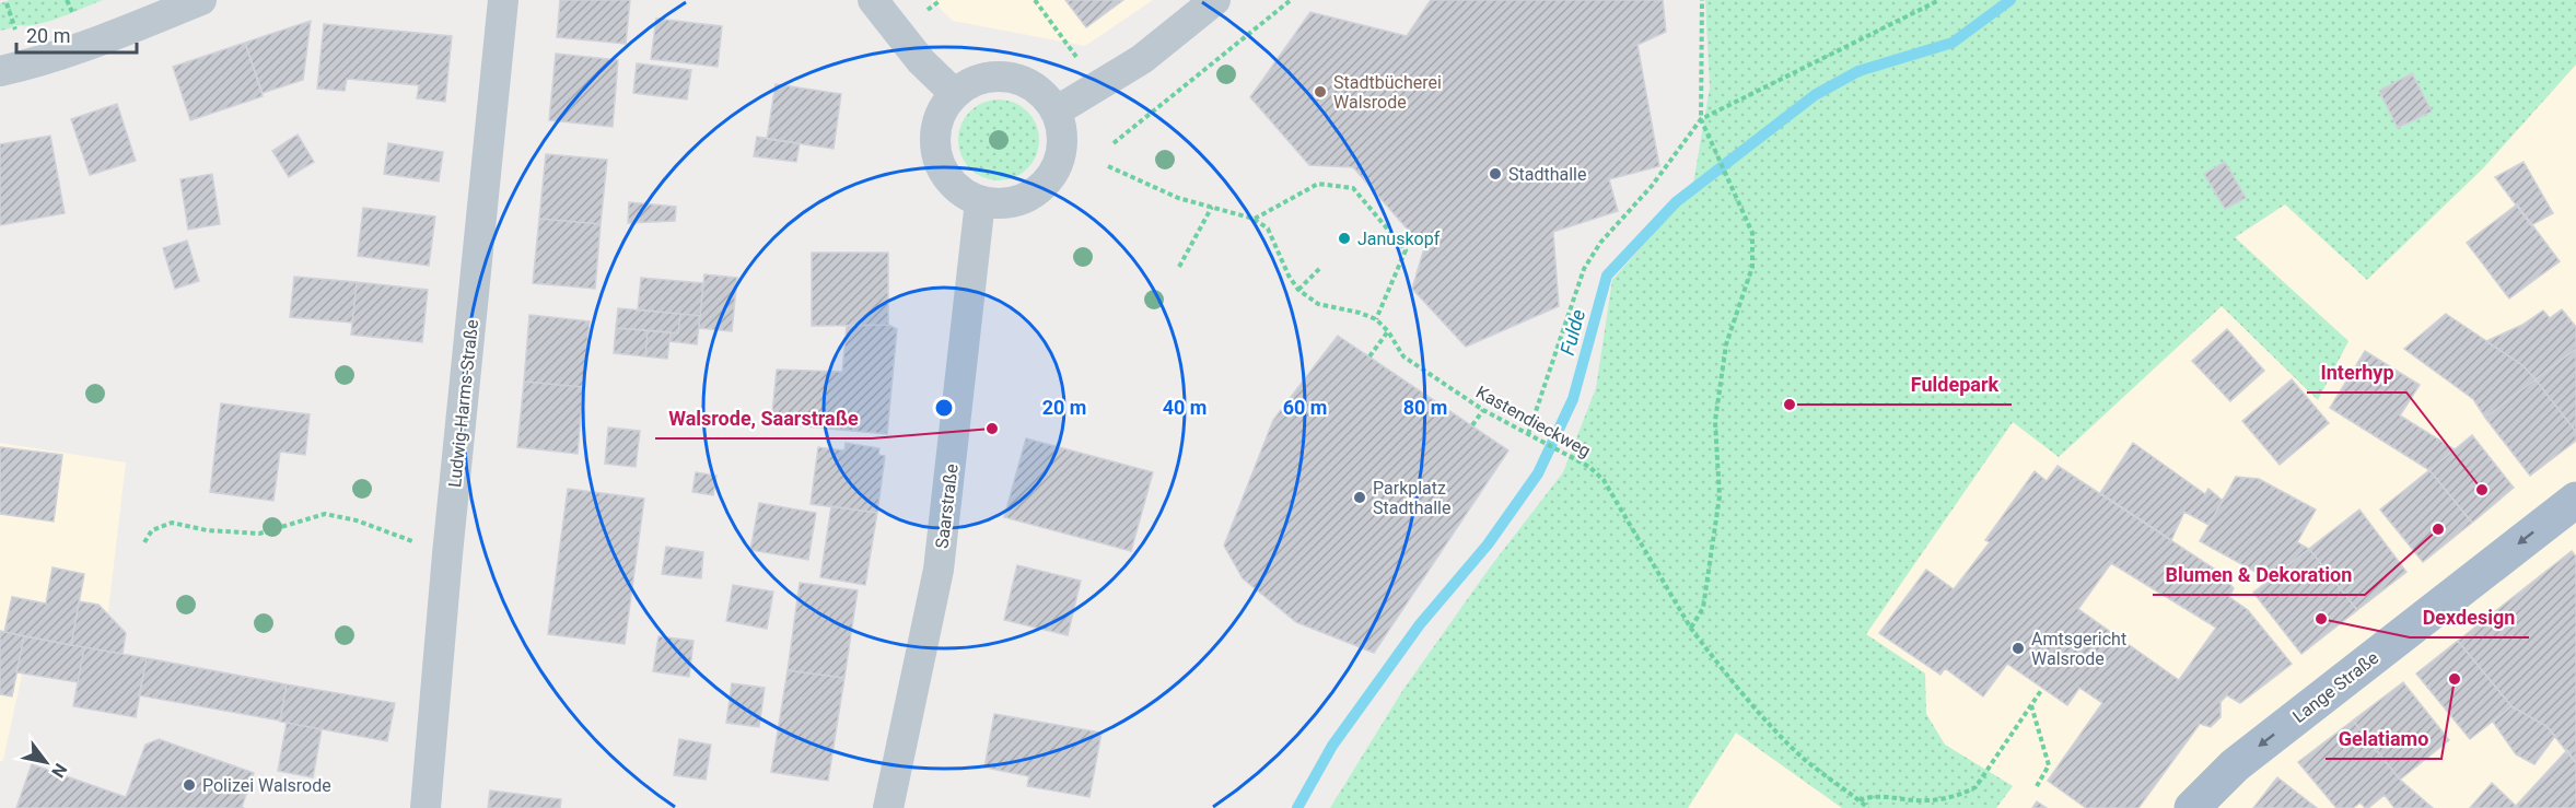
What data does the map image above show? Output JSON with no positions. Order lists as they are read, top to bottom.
{
  "streets": {
    "main road": ["Lange Straße"],
    "street": ["Ludwig-Harms-Straße", "Saarstraße"],
    "path": ["Kastendieckweg"]
  },
  "one_way": ["Lange Straße"],
  "water": ["Fulde"],
  "places": [
    "Stadtbücherei Walsrode",
    "Stadthalle",
    "Januskopf",
    "Fuldepark",
    "Walsrode, Saarstraße",
    "Interhyp",
    "Parkplatz Stadthalle",
    "Blumen & Dekoration",
    "Dexdesign",
    "Amtsgericht Walsrode",
    "Gelatiamo",
    "Polizei Walsrode"
  ],
  "scale_bar": "20 m",
  "north": "bottom right",
  "rings": [
    "20 m",
    "40 m",
    "60 m",
    "80 m"
  ]
}
